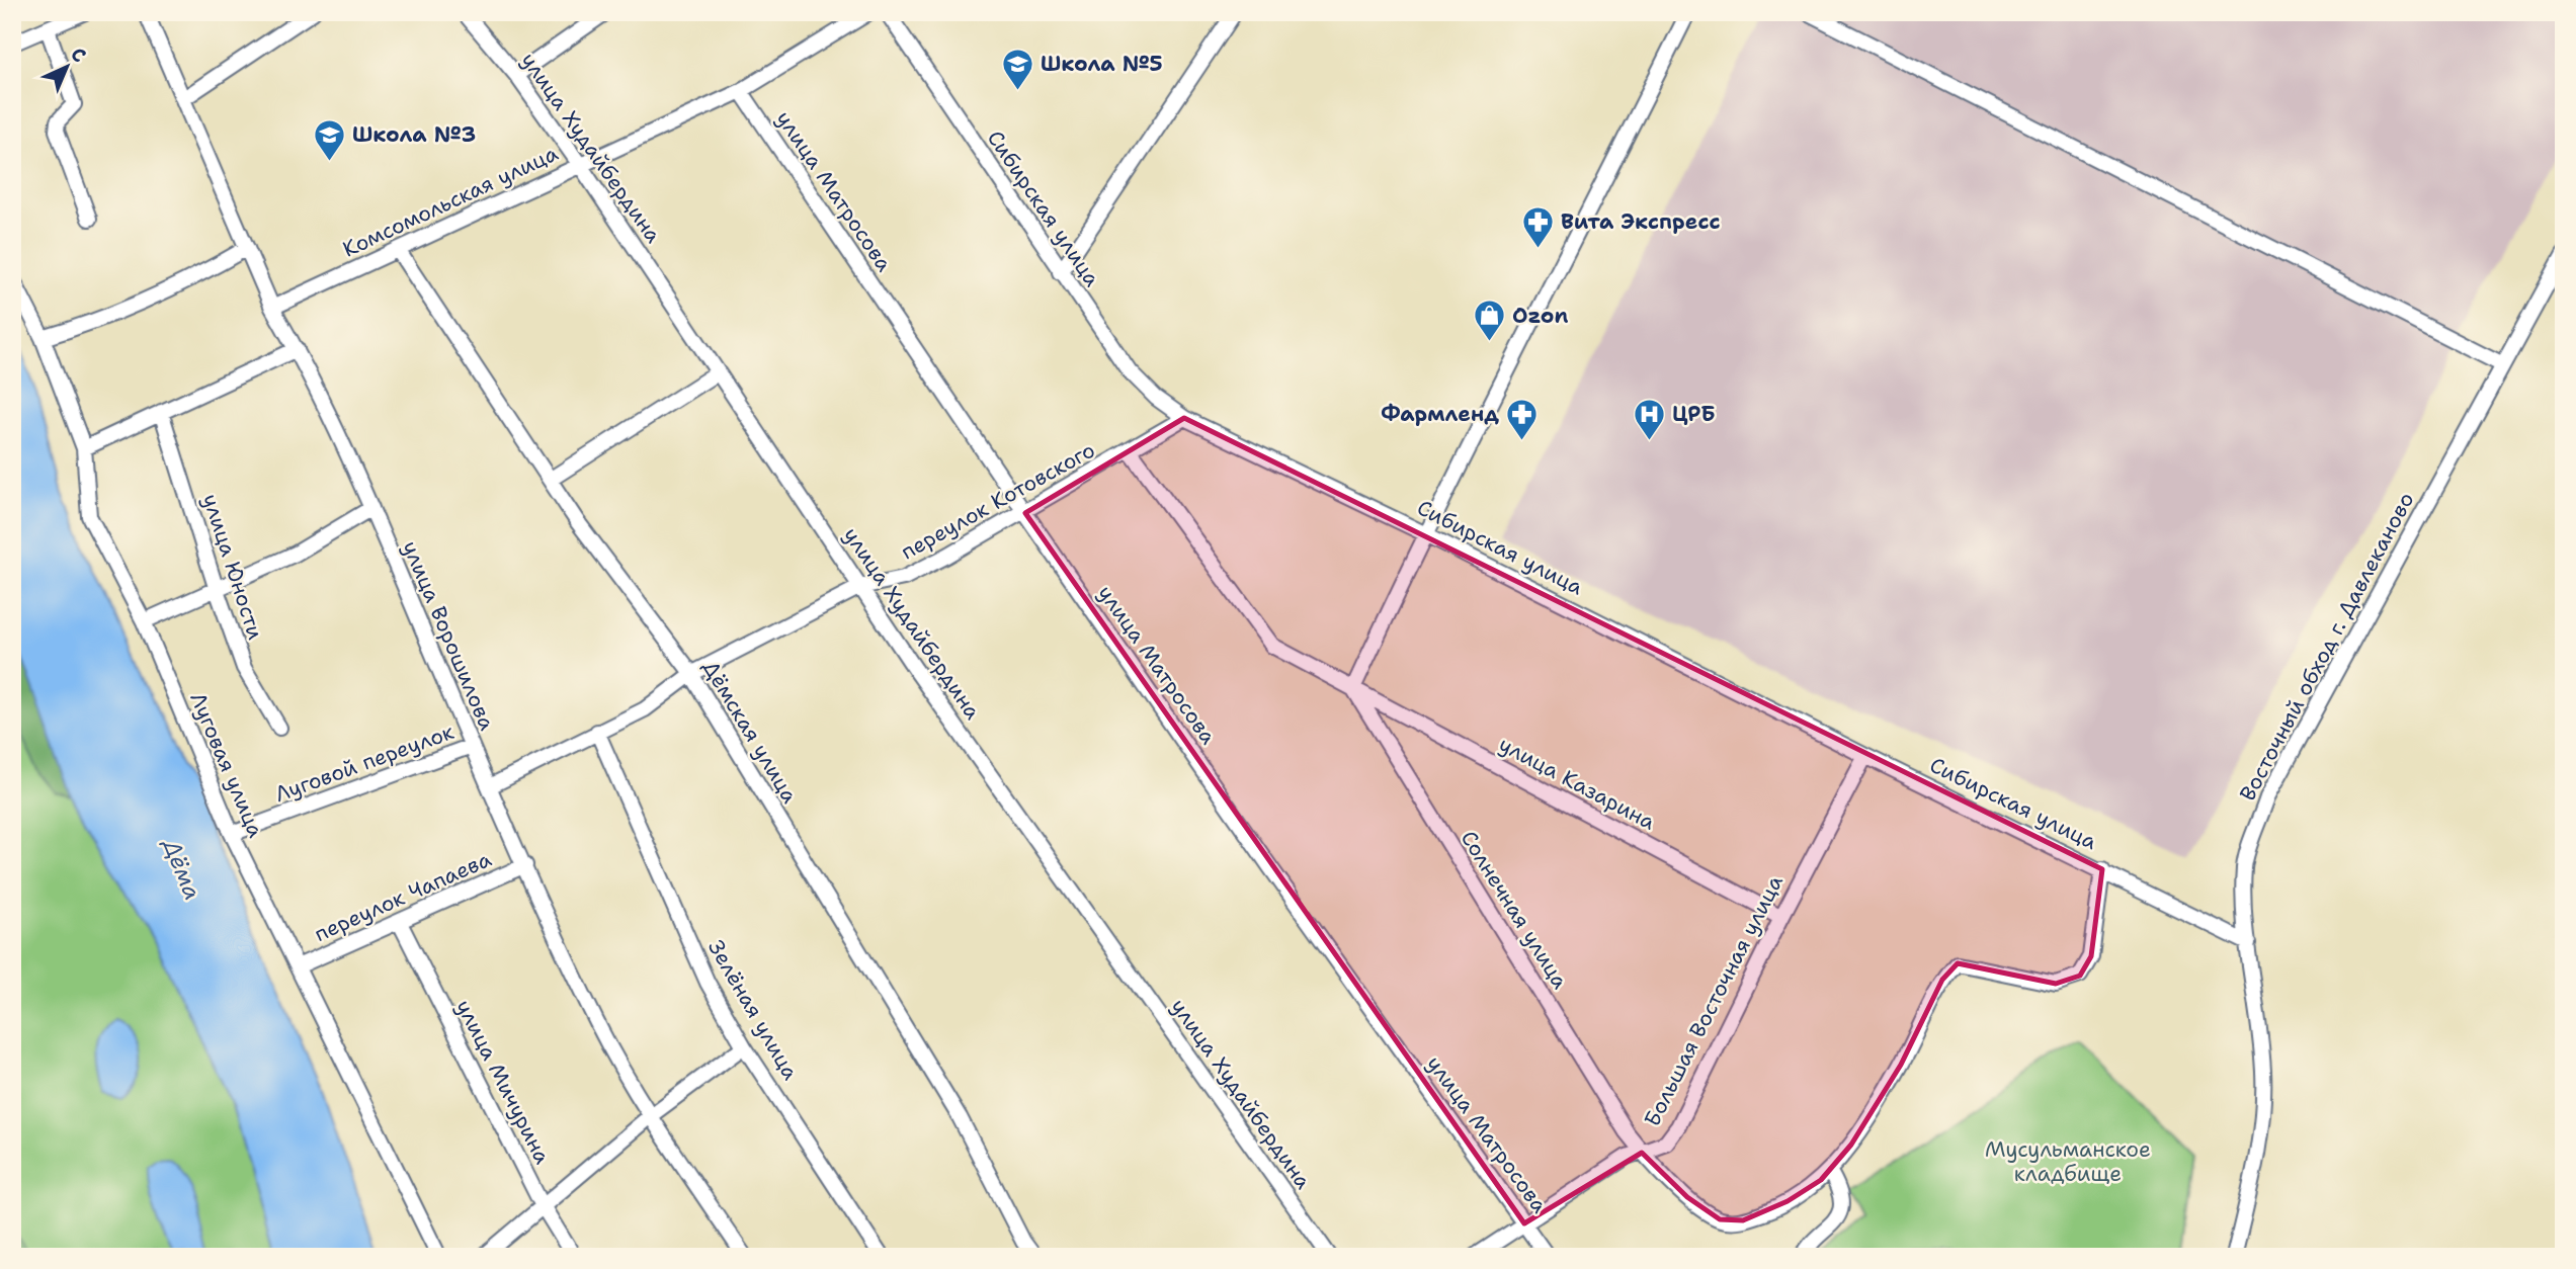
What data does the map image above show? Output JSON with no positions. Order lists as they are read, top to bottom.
{
  "streets": {
    "street": [
      "улица Худайбердина",
      "улица Матросова",
      "Комсомольская улица",
      "Сибирская улица",
      "переулок Котовского",
      "улица Юности",
      "улица Ворошилова",
      "Восточный обход г. Давлеканово",
      "Дёмская улица",
      "Луговой переулок",
      "Луговая улица",
      "улица Казарина",
      "переулок Чапаева",
      "Солнечная улица",
      "Большая Восточная улица",
      "Зелёная улица",
      "улица Мичурина"
    ]
  },
  "crossings": [
    ["улица Худайбердина", "Комсомольская улица"],
    ["улица Худайбердина", "переулок Котовского"],
    ["улица Матросова", "Комсомольская улица"],
    ["улица Матросова", "переулок Котовского"],
    ["улица Матросова", "Большая Восточная улица"],
    ["Комсомольская улица", "улица Ворошилова"],
    ["Комсомольская улица", "Дёмская улица"],
    ["Сибирская улица", "переулок Котовского"],
    ["Сибирская улица", "Восточный обход г. Давлеканово"],
    ["Сибирская улица", "Большая Восточная улица"],
    ["переулок Котовского", "улица Ворошилова"],
    ["переулок Котовского", "Дёмская улица"],
    ["переулок Котовского", "улица Казарина"],
    ["переулок Котовского", "Зелёная улица"],
    ["улица Ворошилова", "Луговой переулок"],
    ["улица Ворошилова", "переулок Чапаева"],
    ["Луговой переулок", "Луговая улица"],
    ["Луговая улица", "переулок Чапаева"],
    ["улица Казарина", "Солнечная улица"],
    ["улица Казарина", "Большая Восточная улица"],
    ["переулок Чапаева", "улица Мичурина"],
    ["Солнечная улица", "Большая Восточная улица"]
  ],
  "water": ["Дёма"],
  "parks": ["Мусульманское кладбище"],
  "places": {
    "school or university": ["Школа №5", "Школа №3"],
    "pharmacy": ["Вита Экспресс", "Фармленд"],
    "shop": ["Ozon"],
    "hospital": ["ЦРБ"]
  },
  "north": "top right"
}
